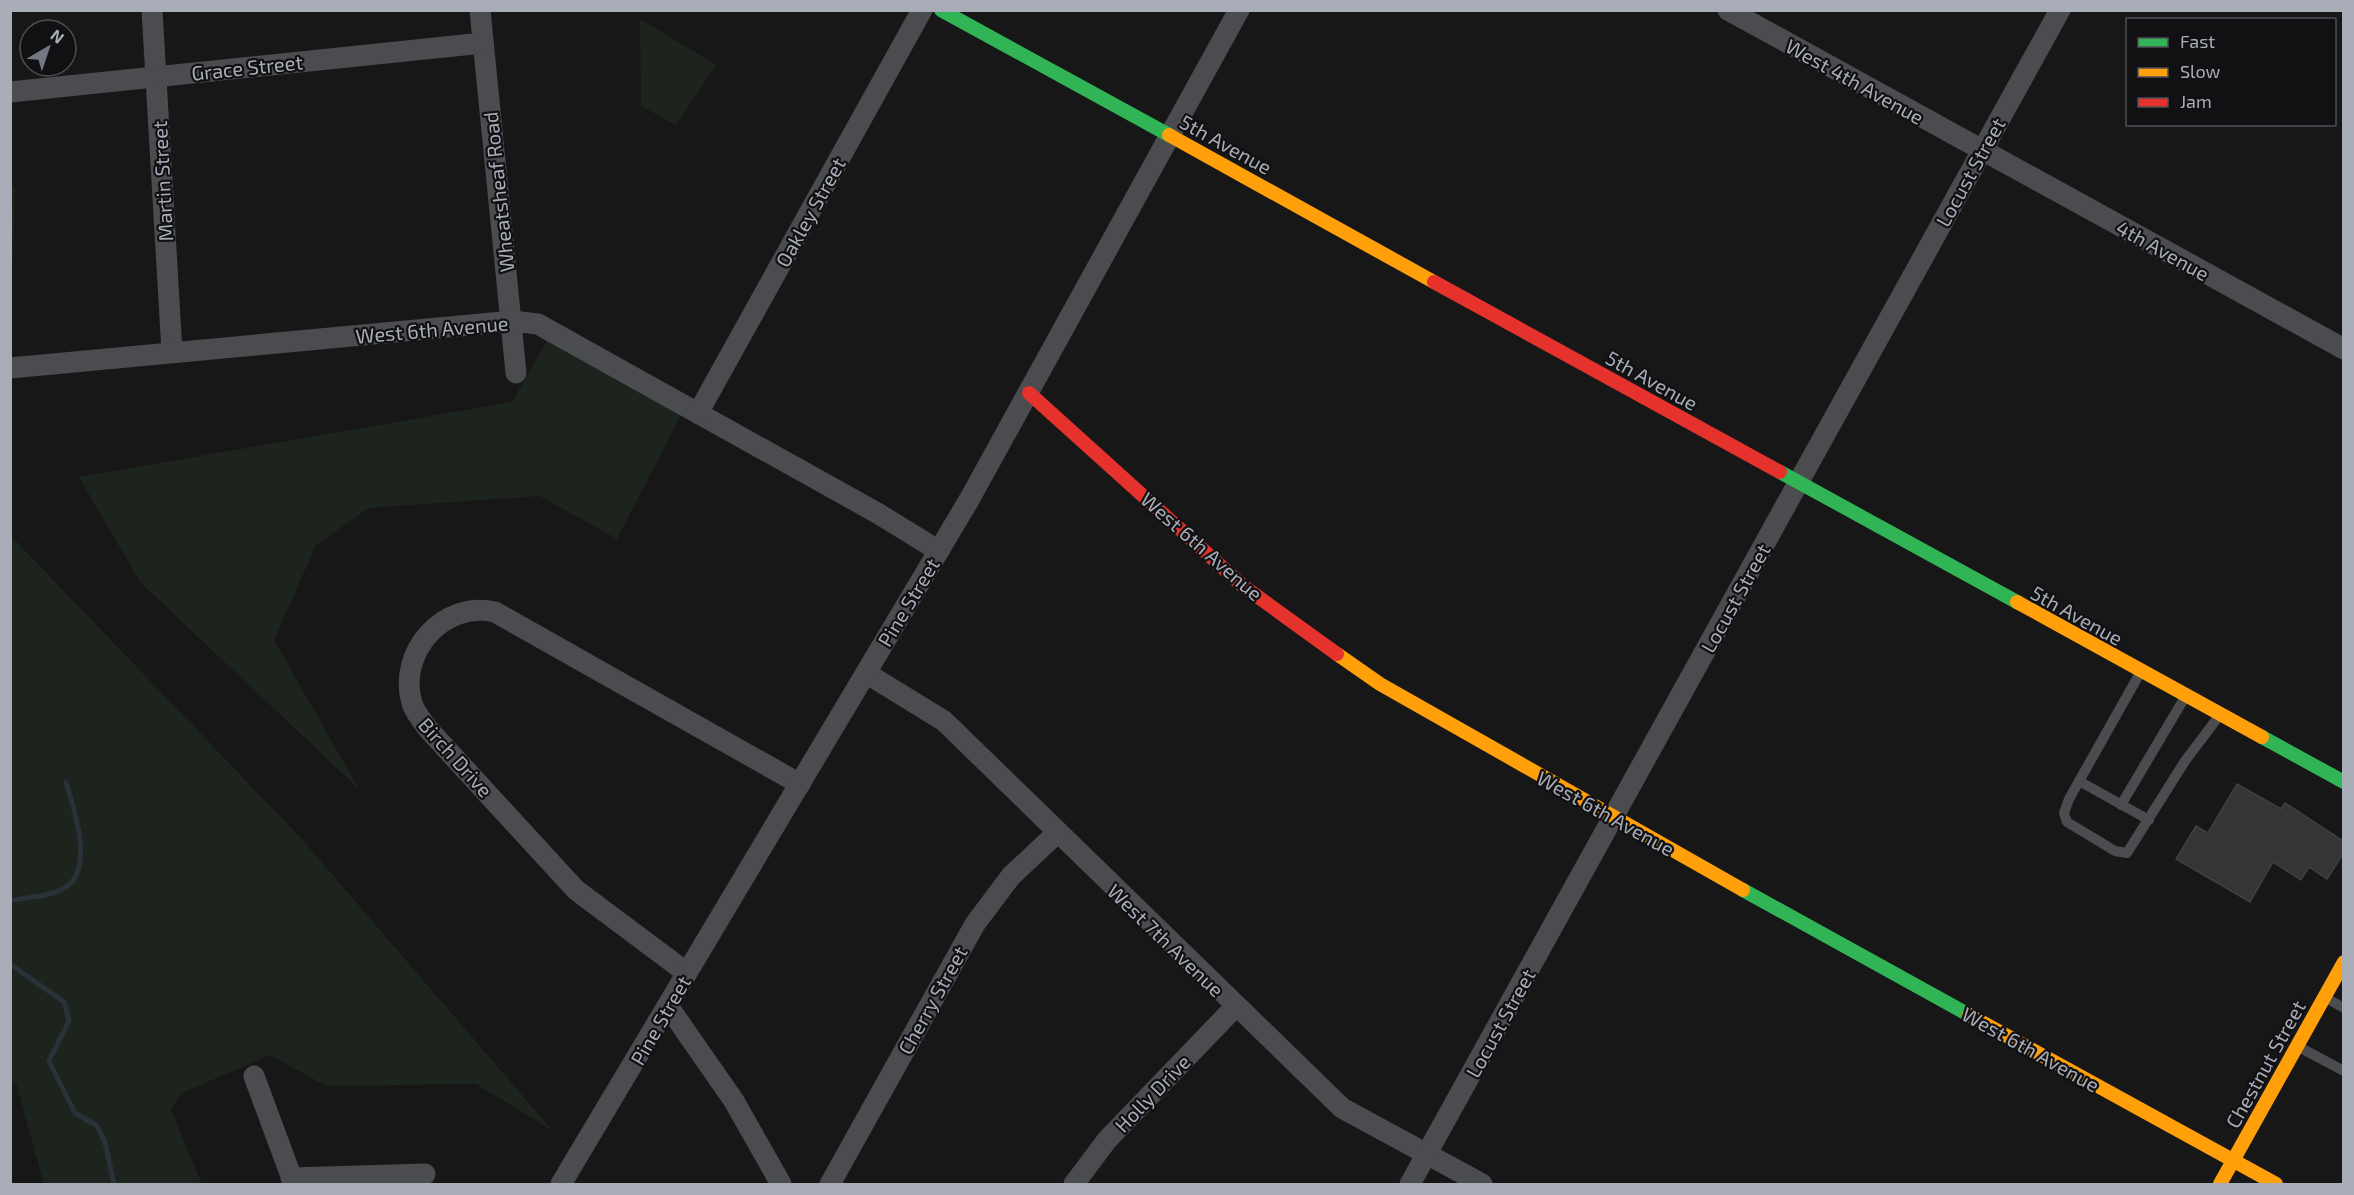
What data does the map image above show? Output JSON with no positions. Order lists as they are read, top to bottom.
{
  "streets": {
    "street": [
      "Grace Street",
      "West 4th Avenue",
      "5th Avenue",
      "Locust Street",
      "Martin Street",
      "Wheatsheaf Road",
      "Oakley Street",
      "4th Avenue",
      "West 6th Avenue",
      "Pine Street",
      "Birch Drive",
      "West 7th Avenue",
      "Cherry Street",
      "Chestnut Street",
      "Holly Drive"
    ]
  },
  "crossings": [
    ["Grace Street", "Martin Street"],
    ["Grace Street", "Wheatsheaf Road"],
    ["West 4th Avenue", "Locust Street"],
    ["West 4th Avenue", "4th Avenue"],
    ["5th Avenue", "Locust Street"],
    ["5th Avenue", "Pine Street"],
    ["Locust Street", "4th Avenue"],
    ["Locust Street", "West 6th Avenue"],
    ["Locust Street", "West 7th Avenue"],
    ["Martin Street", "West 6th Avenue"],
    ["Wheatsheaf Road", "West 6th Avenue"],
    ["Oakley Street", "West 6th Avenue"],
    ["West 6th Avenue", "Pine Street"],
    ["West 6th Avenue", "Chestnut Street"],
    ["Pine Street", "Birch Drive"],
    ["Pine Street", "West 7th Avenue"],
    ["West 7th Avenue", "Cherry Street"],
    ["West 7th Avenue", "Holly Drive"]
  ],
  "legend": ["Fast", "Slow", "Jam"],
  "north": "top right"
}
